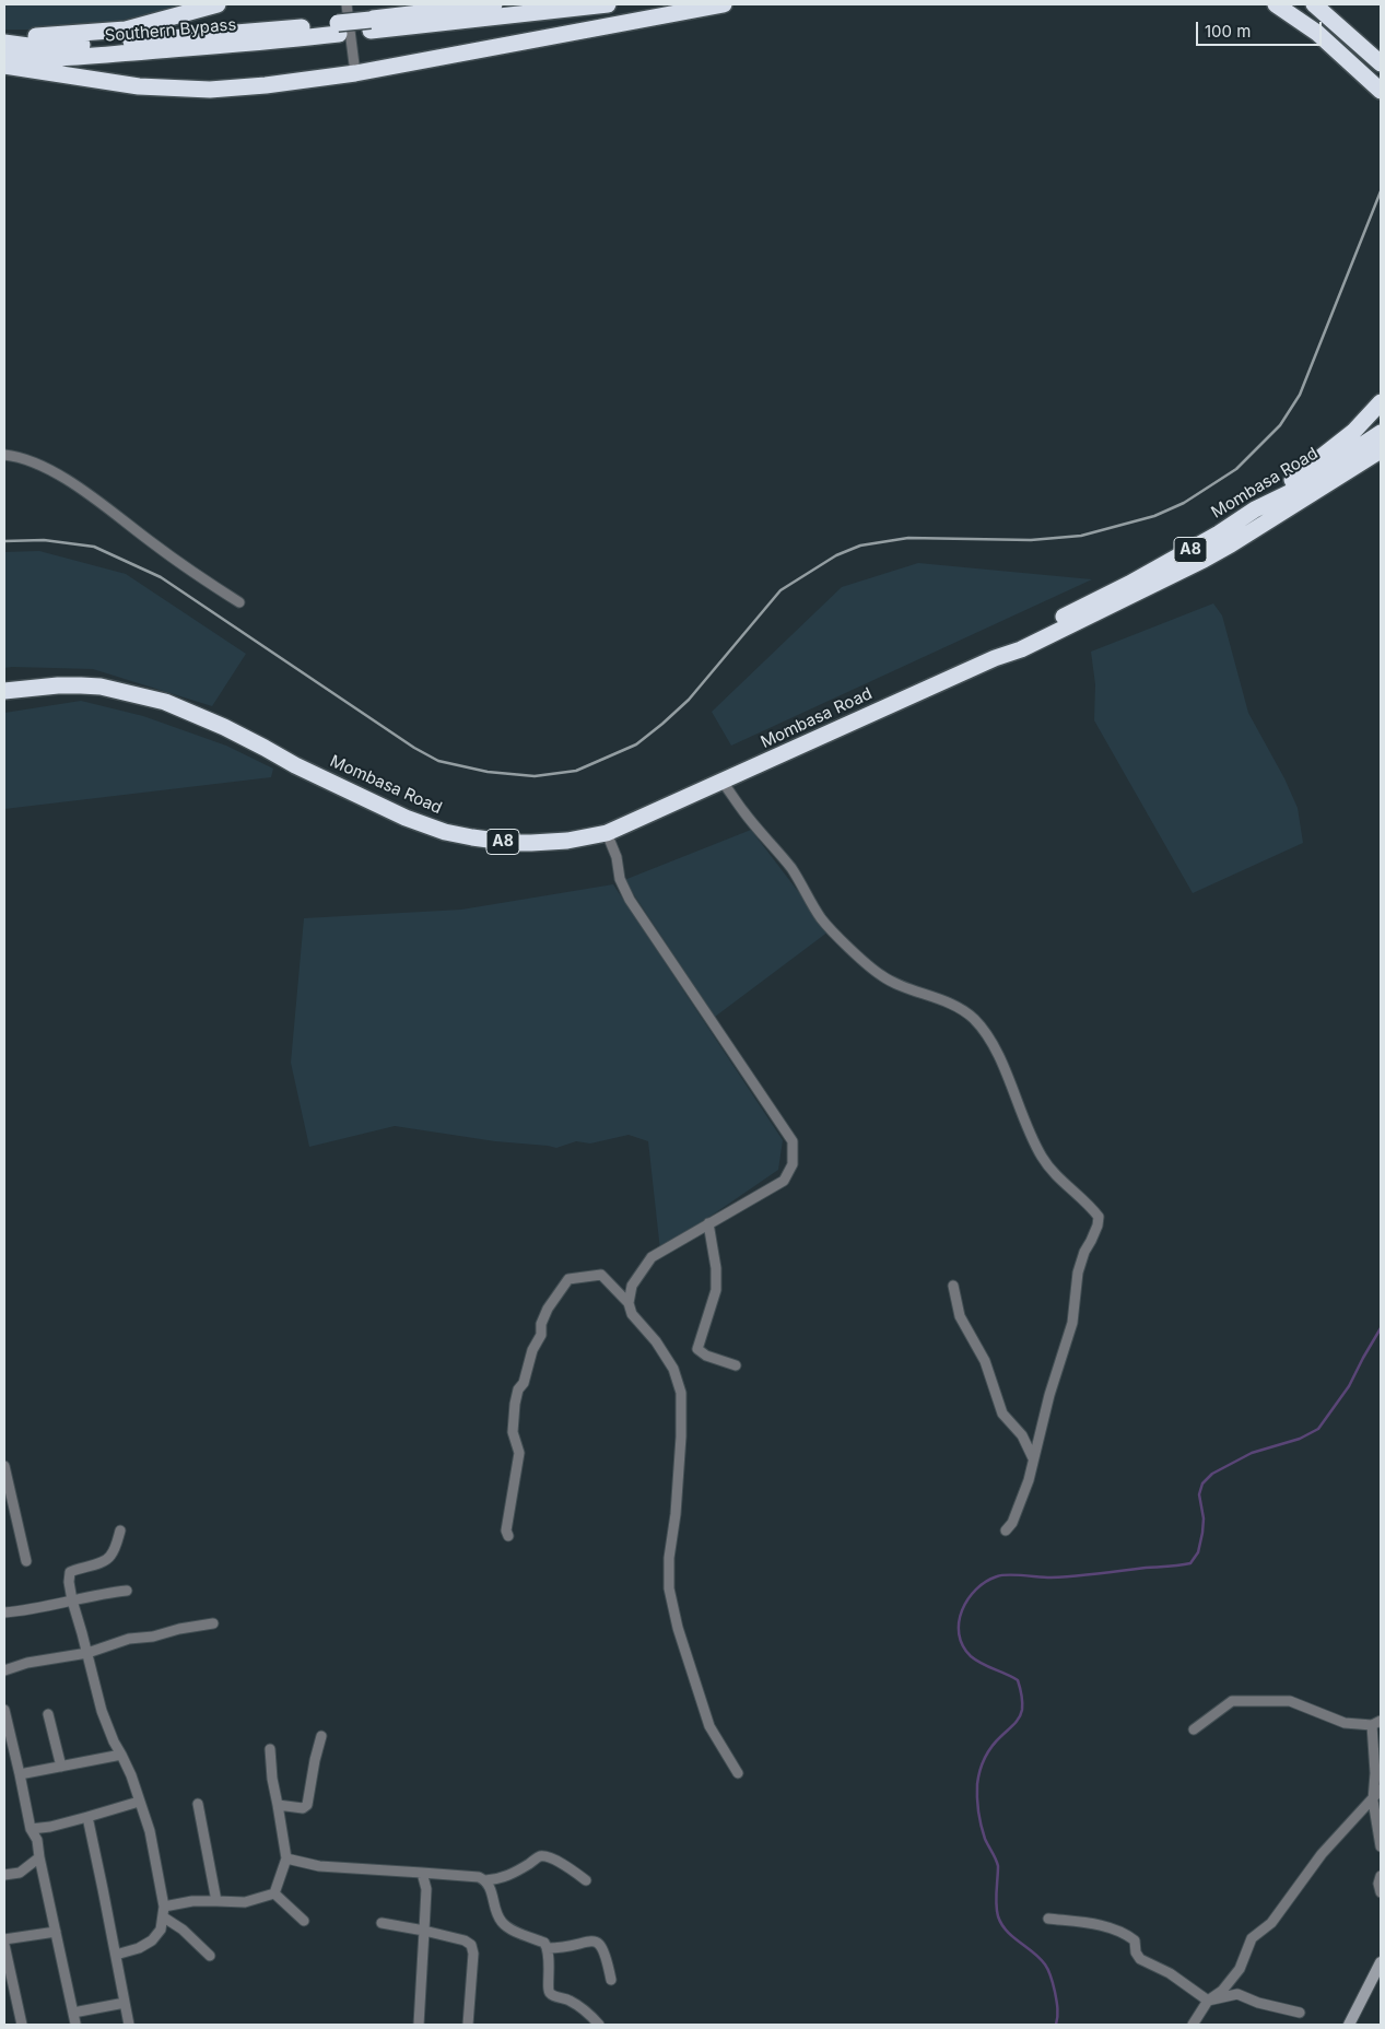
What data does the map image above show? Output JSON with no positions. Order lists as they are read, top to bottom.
{
  "streets": {
    "highway": ["Southern Bypass", "Mombasa Road", "A8"]
  },
  "scale_bar": "100 m"
}
